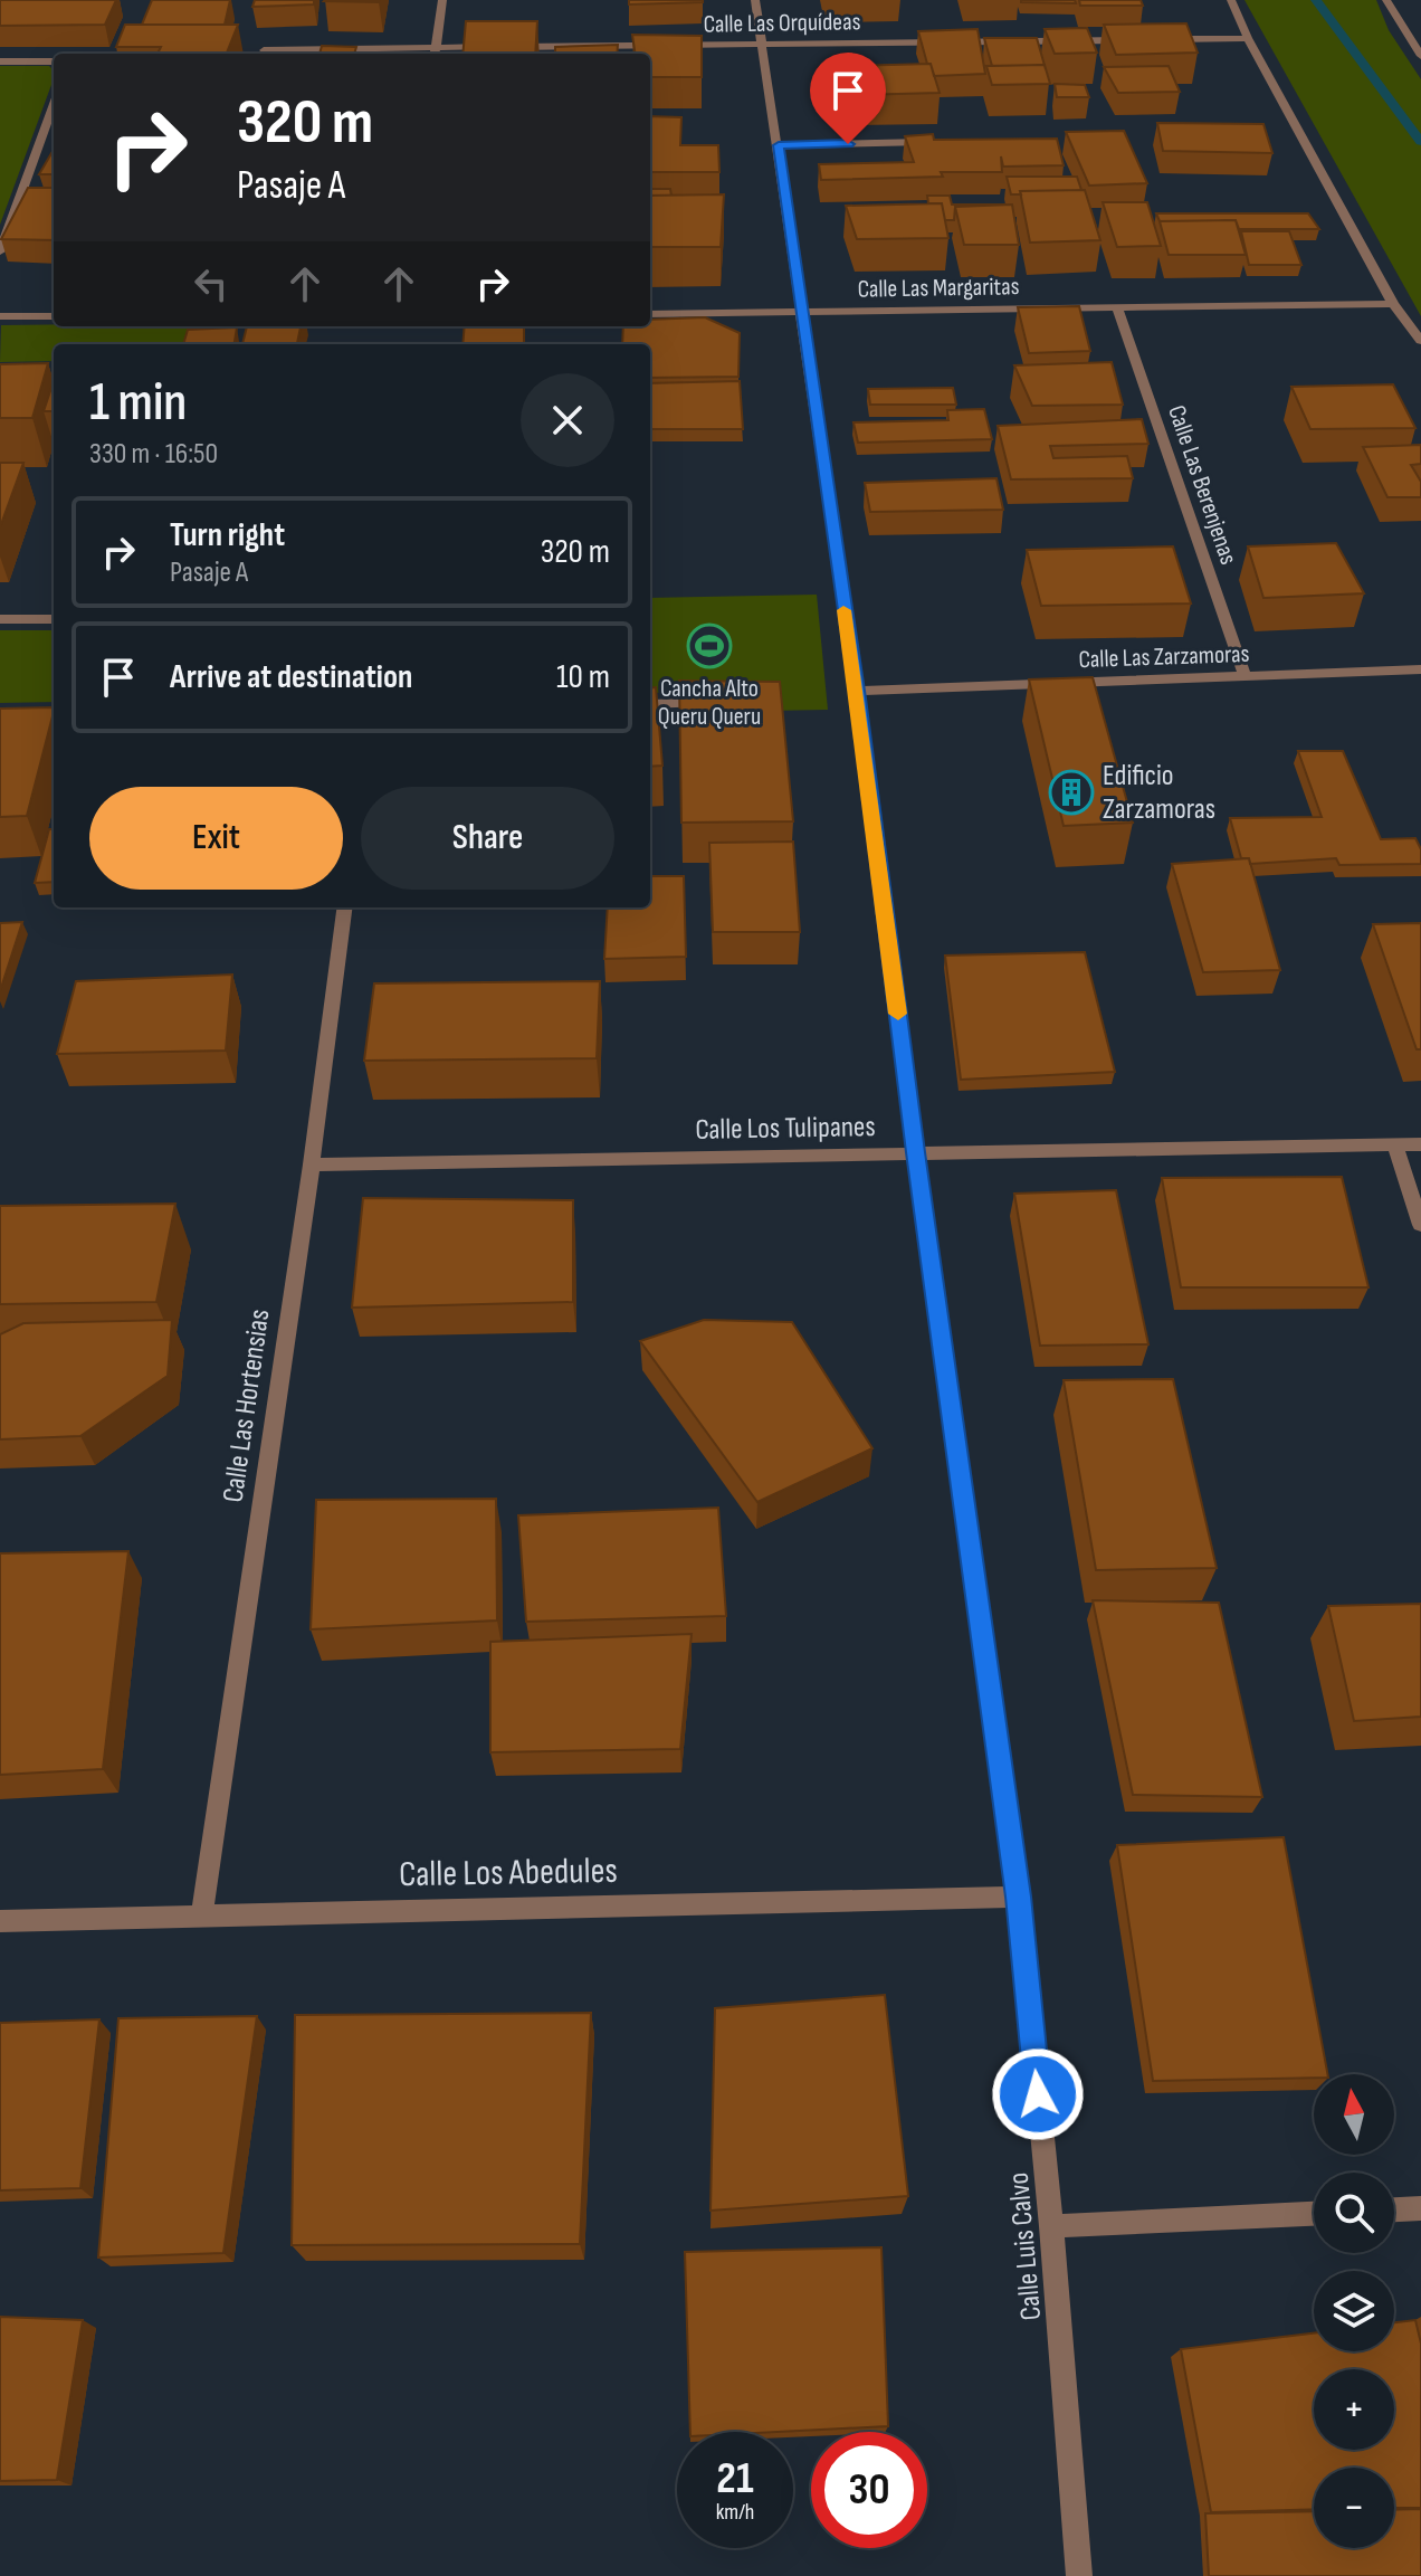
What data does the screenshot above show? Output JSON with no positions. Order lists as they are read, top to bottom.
{
  "streets": {
    "street": [
      "Calle Las Orquídeas",
      "Calle Las Margaritas",
      "Calle Las Berenjenas",
      "Calle Las Zarzamoras",
      "Calle Los Tulipanes",
      "Calle Las Hortensias",
      "Calle Los Abedules",
      "Calle Luis Calvo"
    ]
  },
  "crossings": [
    ["Calle Las Orquídeas", "Calle Luis Calvo"],
    ["Calle Las Margaritas", "Calle Las Berenjenas"],
    ["Calle Las Margaritas", "Calle Luis Calvo"],
    ["Calle Las Berenjenas", "Calle Las Zarzamoras"],
    ["Calle Las Zarzamoras", "Calle Luis Calvo"],
    ["Calle Los Tulipanes", "Calle Las Hortensias"],
    ["Calle Los Tulipanes", "Calle Luis Calvo"],
    ["Calle Las Hortensias", "Calle Los Abedules"],
    ["Calle Los Abedules", "Calle Luis Calvo"]
  ],
  "places": {
    "sports": ["Cancha Alto Queru Queru"],
    "building": ["Edificio Zarzamoras"]
  },
  "north": "top",
  "page": {
    "turn": ["320 m", "Pasaje A"],
    "heading": ["1 min", "330 m · 16:50"],
    "list": [
      {
        "name": "Turn right",
        "note": "Pasaje A",
        "value": "320 m"
      },
      {
        "name": "Arrive at destination",
        "value": "10 m"
      }
    ],
    "buttons": ["Exit", "Share"],
    "map_buttons": ["+", "−"],
    "speed": "21 km/h",
    "limit": "30"
  }
}
